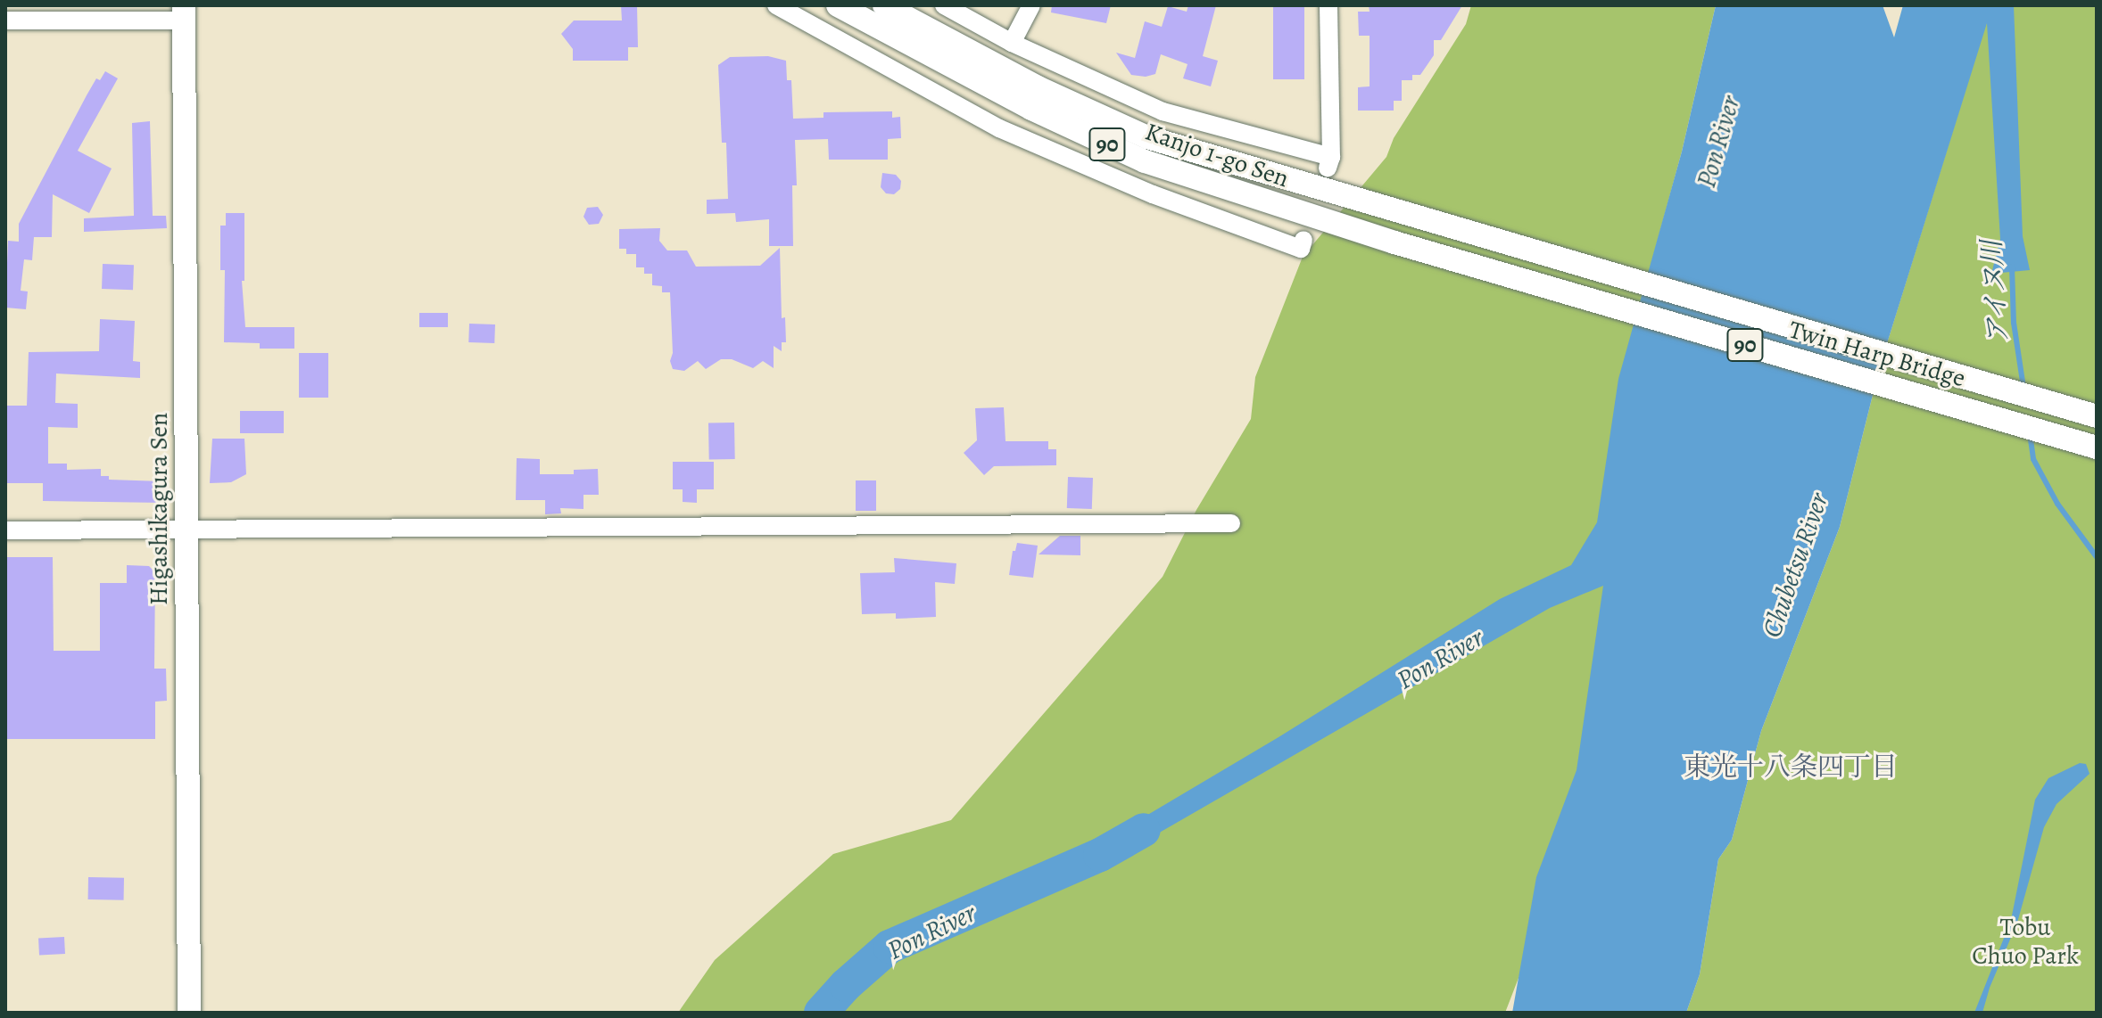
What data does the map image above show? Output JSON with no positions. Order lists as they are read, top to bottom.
{
  "streets": {
    "main road": [
      "90",
      "Kanjo 1-go Sen",
      "Twin Harp Bridge",
      "Higashikagura Sen"
    ]
  },
  "crossings": [
    ["Kanjo 1-go Sen", "Twin Harp Bridge"]
  ],
  "districts": ["東光十八条四丁目"],
  "water": ["Pon River", "アイヌ川", "Chubetsu River"],
  "parks": ["Tobu Chuo Park"]
}
